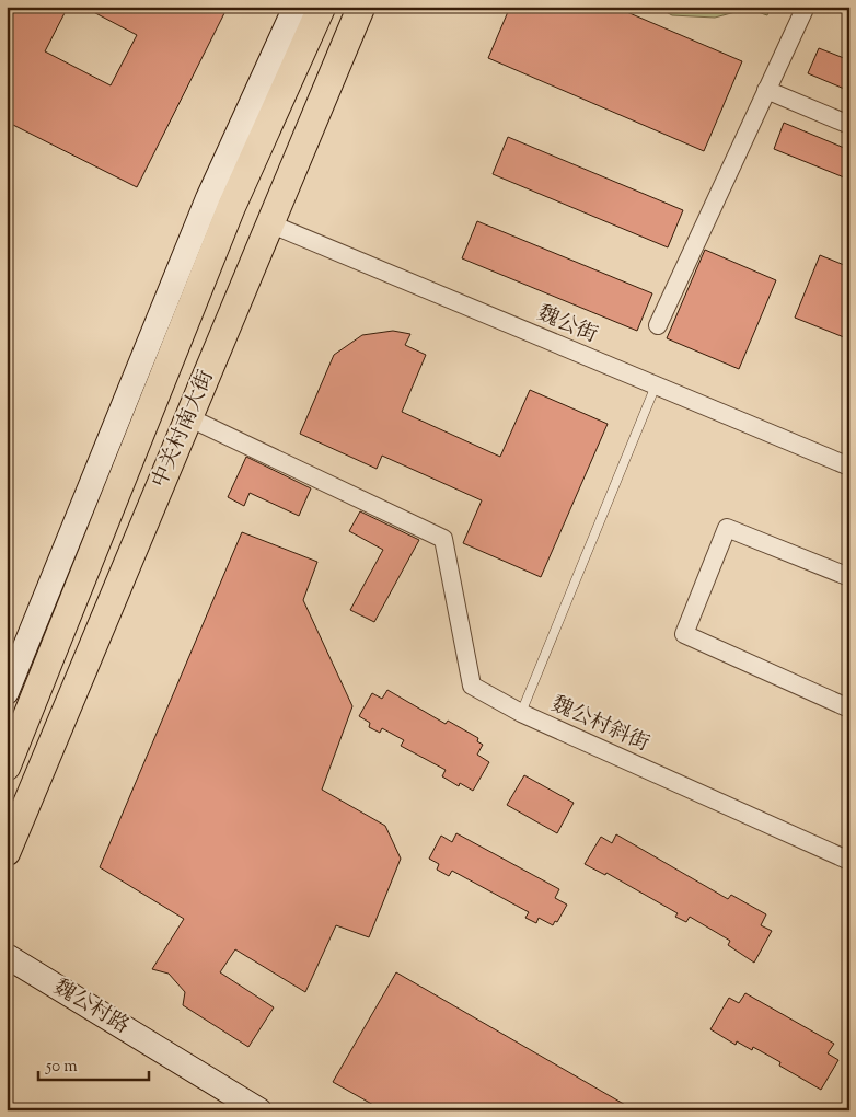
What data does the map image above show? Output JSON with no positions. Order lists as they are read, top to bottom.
{
  "streets": {
    "main road": ["中关村南大街"],
    "street": ["魏公街", "魏公村斜街", "魏公村路"]
  },
  "crossings": [
    ["魏公街", "中关村南大街"],
    ["中关村南大街", "魏公村斜街"]
  ],
  "scale_bar": "50 m"
}
